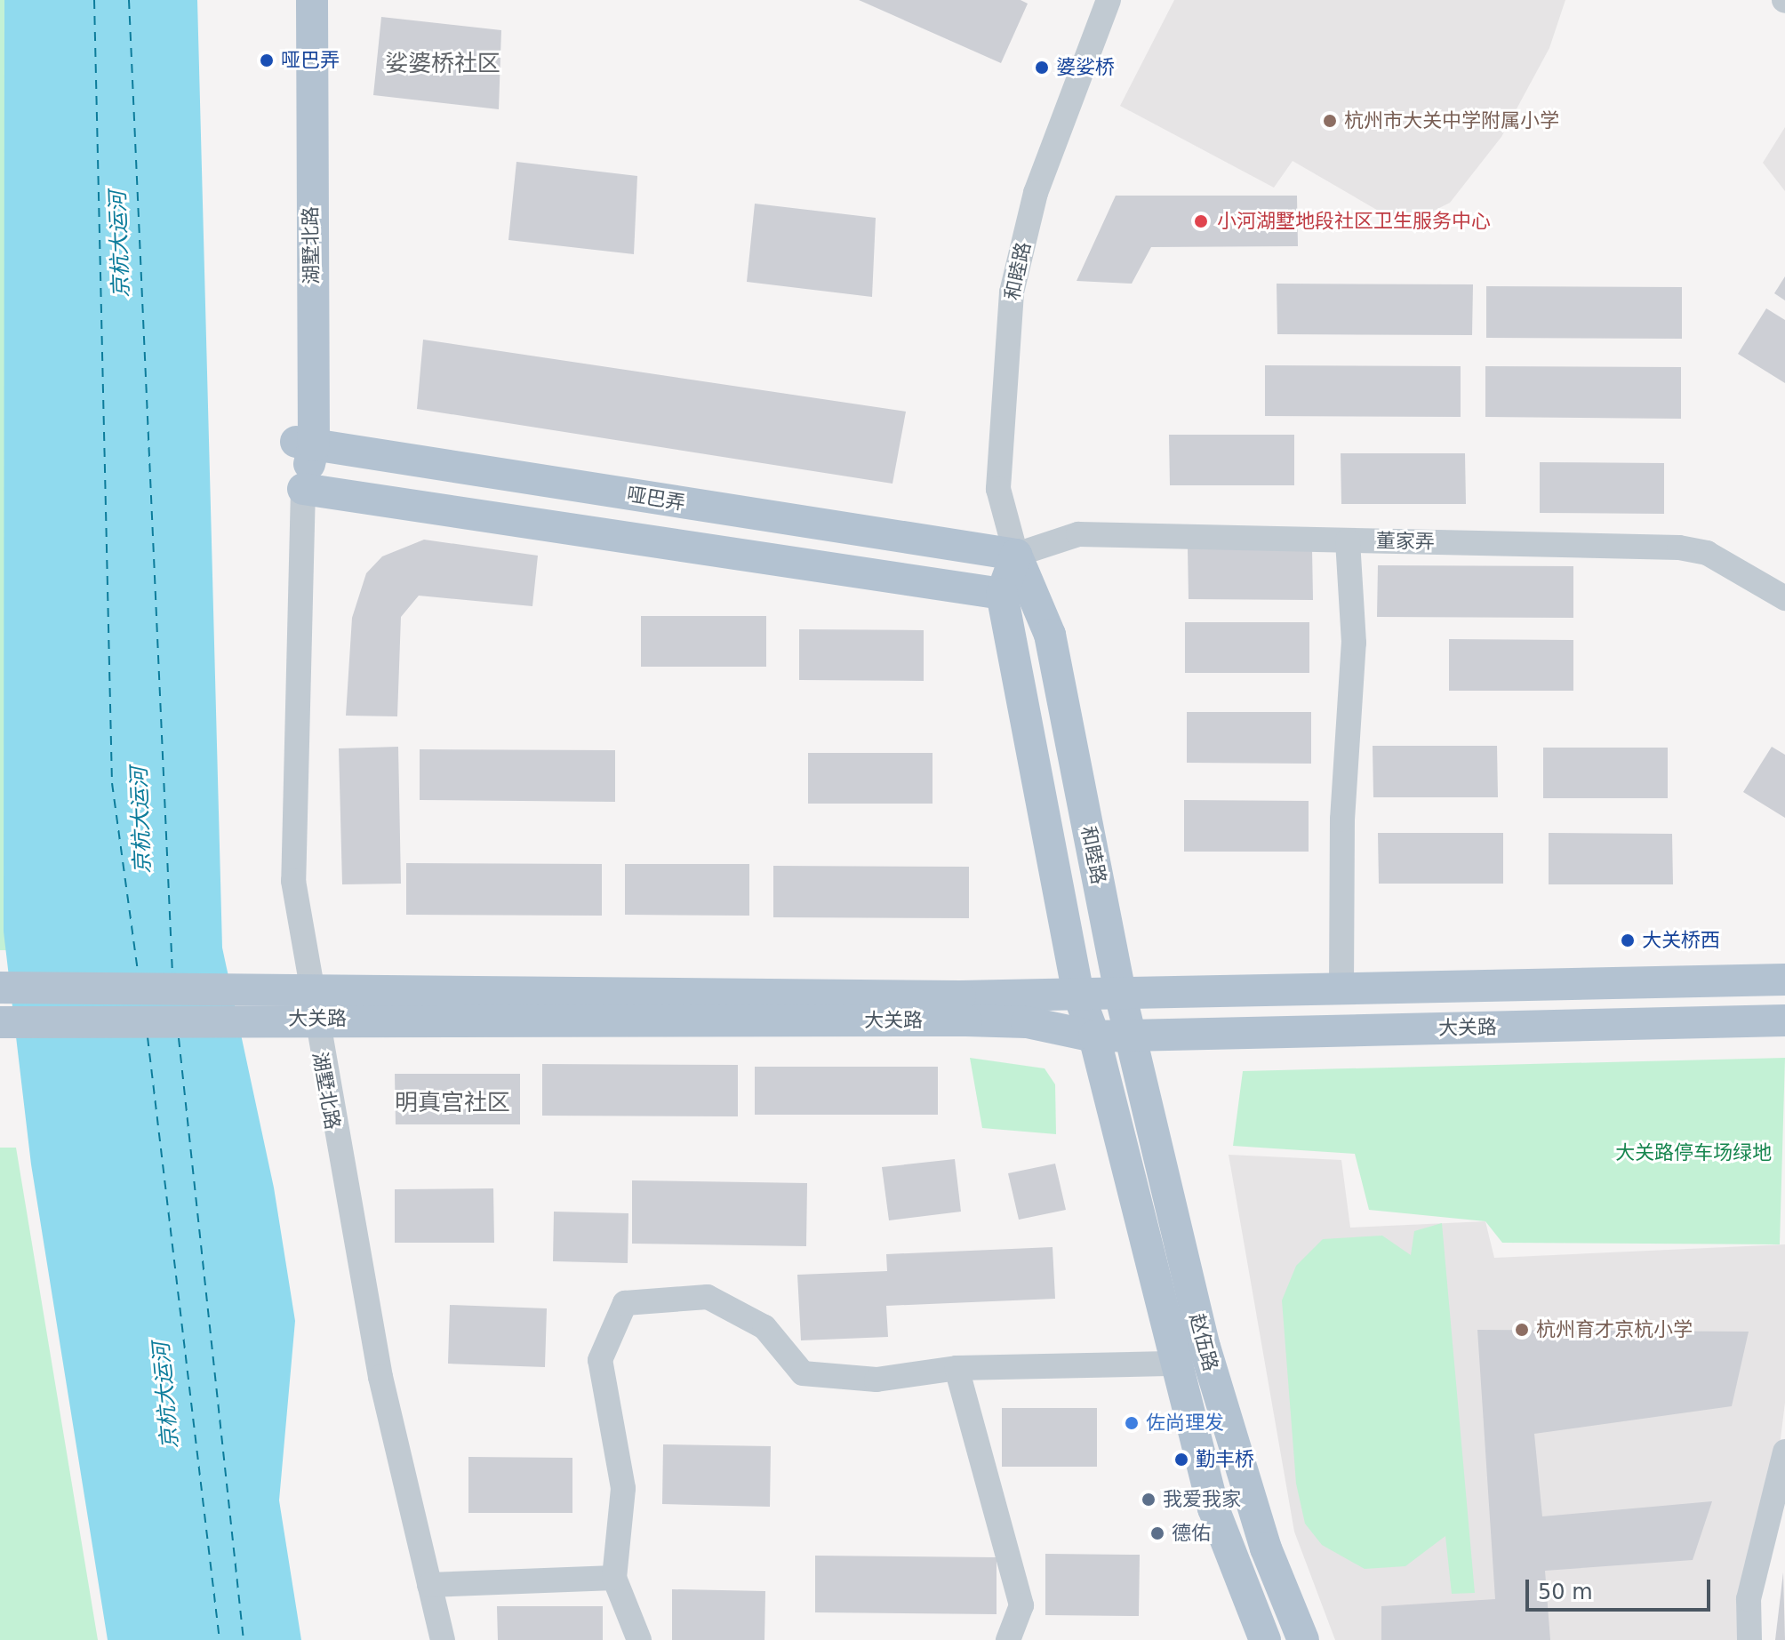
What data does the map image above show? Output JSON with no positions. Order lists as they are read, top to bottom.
{
  "streets": {
    "main road": [
      "湖墅北路",
      "和睦路",
      "哑巴弄",
      "大关路",
      "赵伍路"
    ],
    "street": ["董家弄"]
  },
  "crossings": [
    ["湖墅北路", "哑巴弄"],
    ["和睦路", "哑巴弄"],
    ["和睦路", "董家弄"],
    ["和睦路", "大关路"],
    ["和睦路", "赵伍路"],
    ["哑巴弄", "董家弄"],
    ["大关路", "赵伍路"]
  ],
  "districts": ["娑婆桥社区", "明真宫社区"],
  "water": ["京杭大运河"],
  "parks": ["大关路停车场绿地"],
  "places": [
    "哑巴弄",
    "婆娑桥",
    "杭州市大关中学附属小学",
    "小河湖墅地段社区卫生服务中心",
    "大关桥西",
    "杭州育才京杭小学",
    "佐尚理发",
    "勤丰桥",
    "我爱我家",
    "德佑"
  ],
  "scale_bar": "50 m"
}
